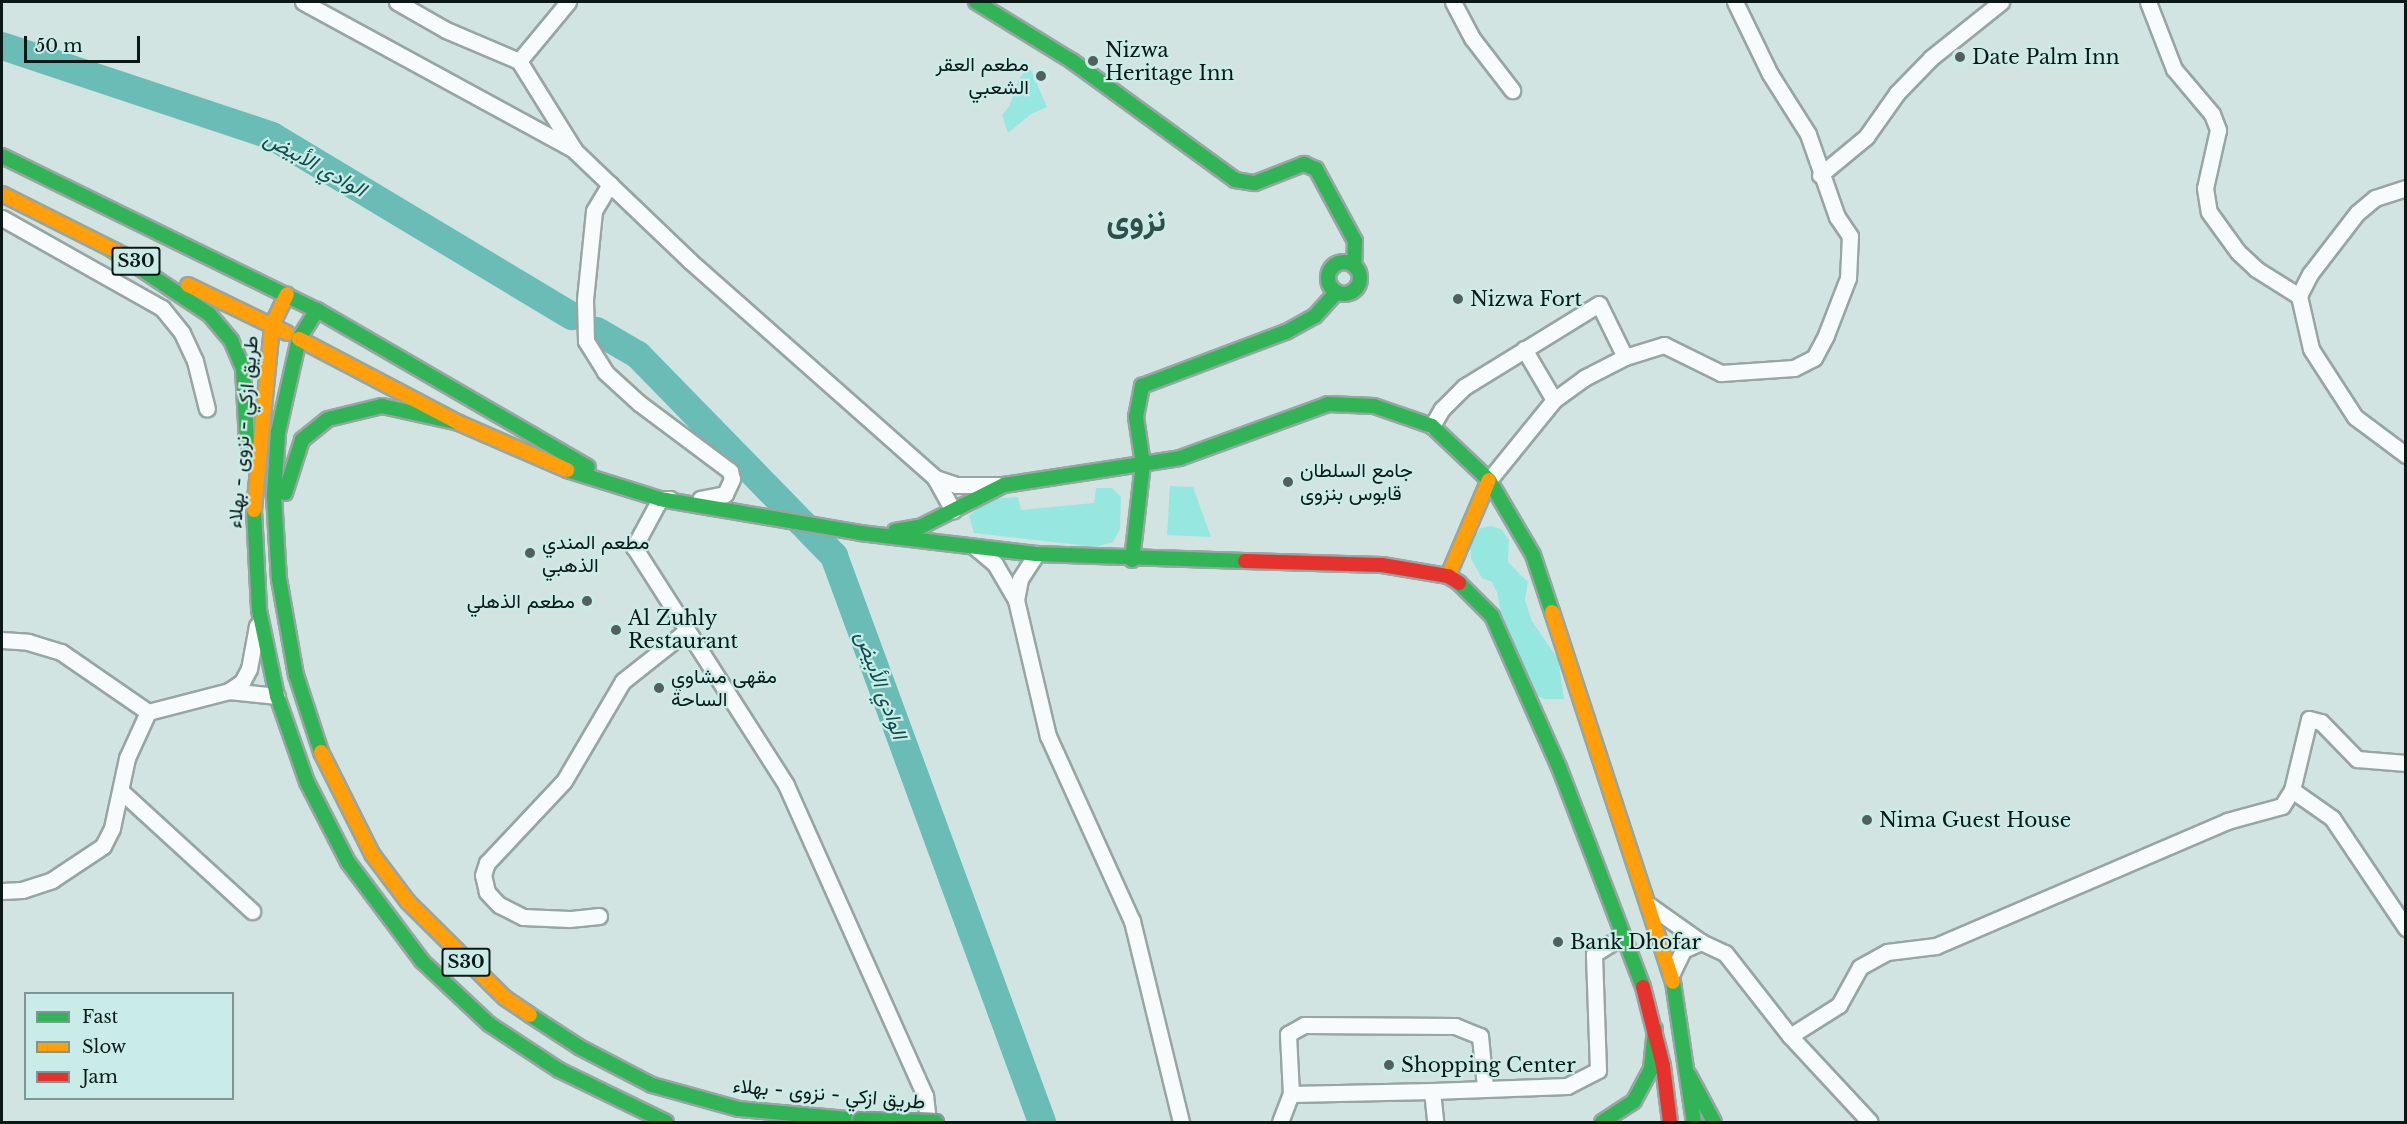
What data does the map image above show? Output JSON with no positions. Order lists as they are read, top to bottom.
{
  "streets": {
    "street": ["S30", "طريق ازكي - نزوى - بهلاء"]
  },
  "crossings": [
    ["S30", "طريق ازكي - نزوى - بهلاء"]
  ],
  "districts": ["نزوى"],
  "water": ["الوادي الأبيض"],
  "places": [
    "Date Palm Inn",
    "Nizwa Heritage Inn",
    "مطعم العقر الشعبي",
    "Nizwa Fort",
    "جامع السلطان قابوس بنزوى",
    "مطعم المندي الذهبي",
    "مطعم الذهلي",
    "Al Zuhly Restaurant",
    "مقهى مشاوي الساحة",
    "Nima Guest House",
    "Bank Dhofar",
    "Shopping Center"
  ],
  "legend": ["Fast", "Slow", "Jam"],
  "scale_bar": "50 m"
}
